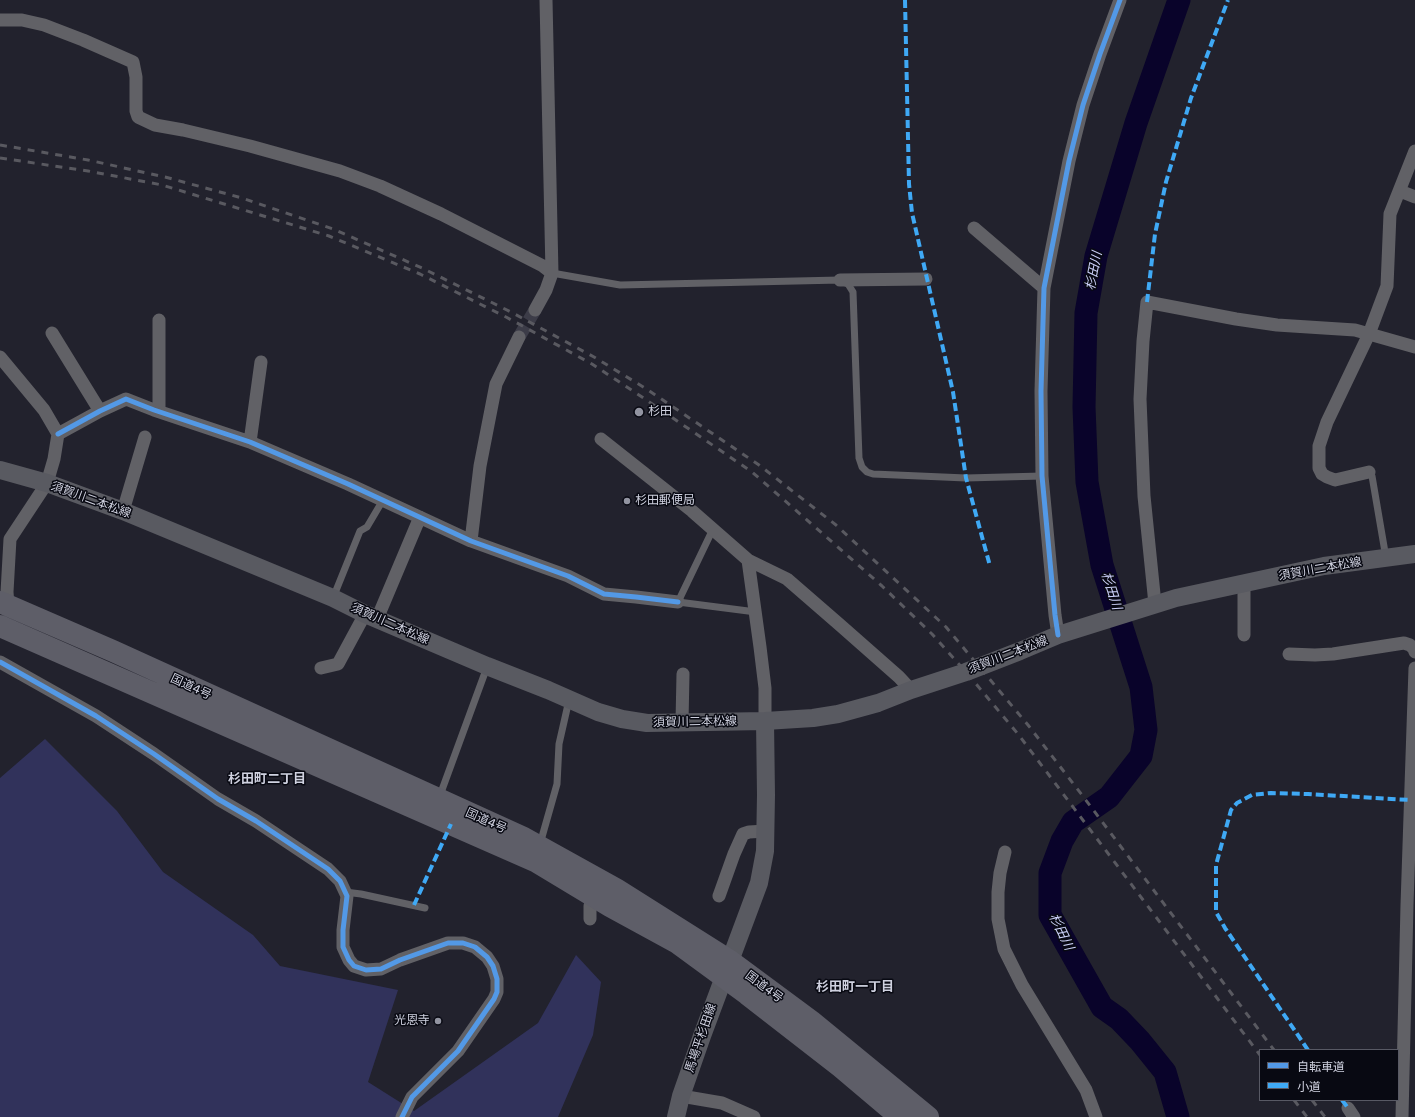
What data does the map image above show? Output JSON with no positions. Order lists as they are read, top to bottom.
{
  "streets": {
    "highway": ["国道4号"],
    "main road": ["須賀川二本松線", "馬場平杉田線"]
  },
  "crossings": [
    ["須賀川二本松線", "馬場平杉田線"],
    ["国道4号", "馬場平杉田線"]
  ],
  "districts": ["杉田町二丁目", "杉田町一丁目"],
  "water": ["杉田川"],
  "places": ["杉田", "杉田郵便局", "光恩寺"],
  "legend": ["自転車道", "小道"]
}
